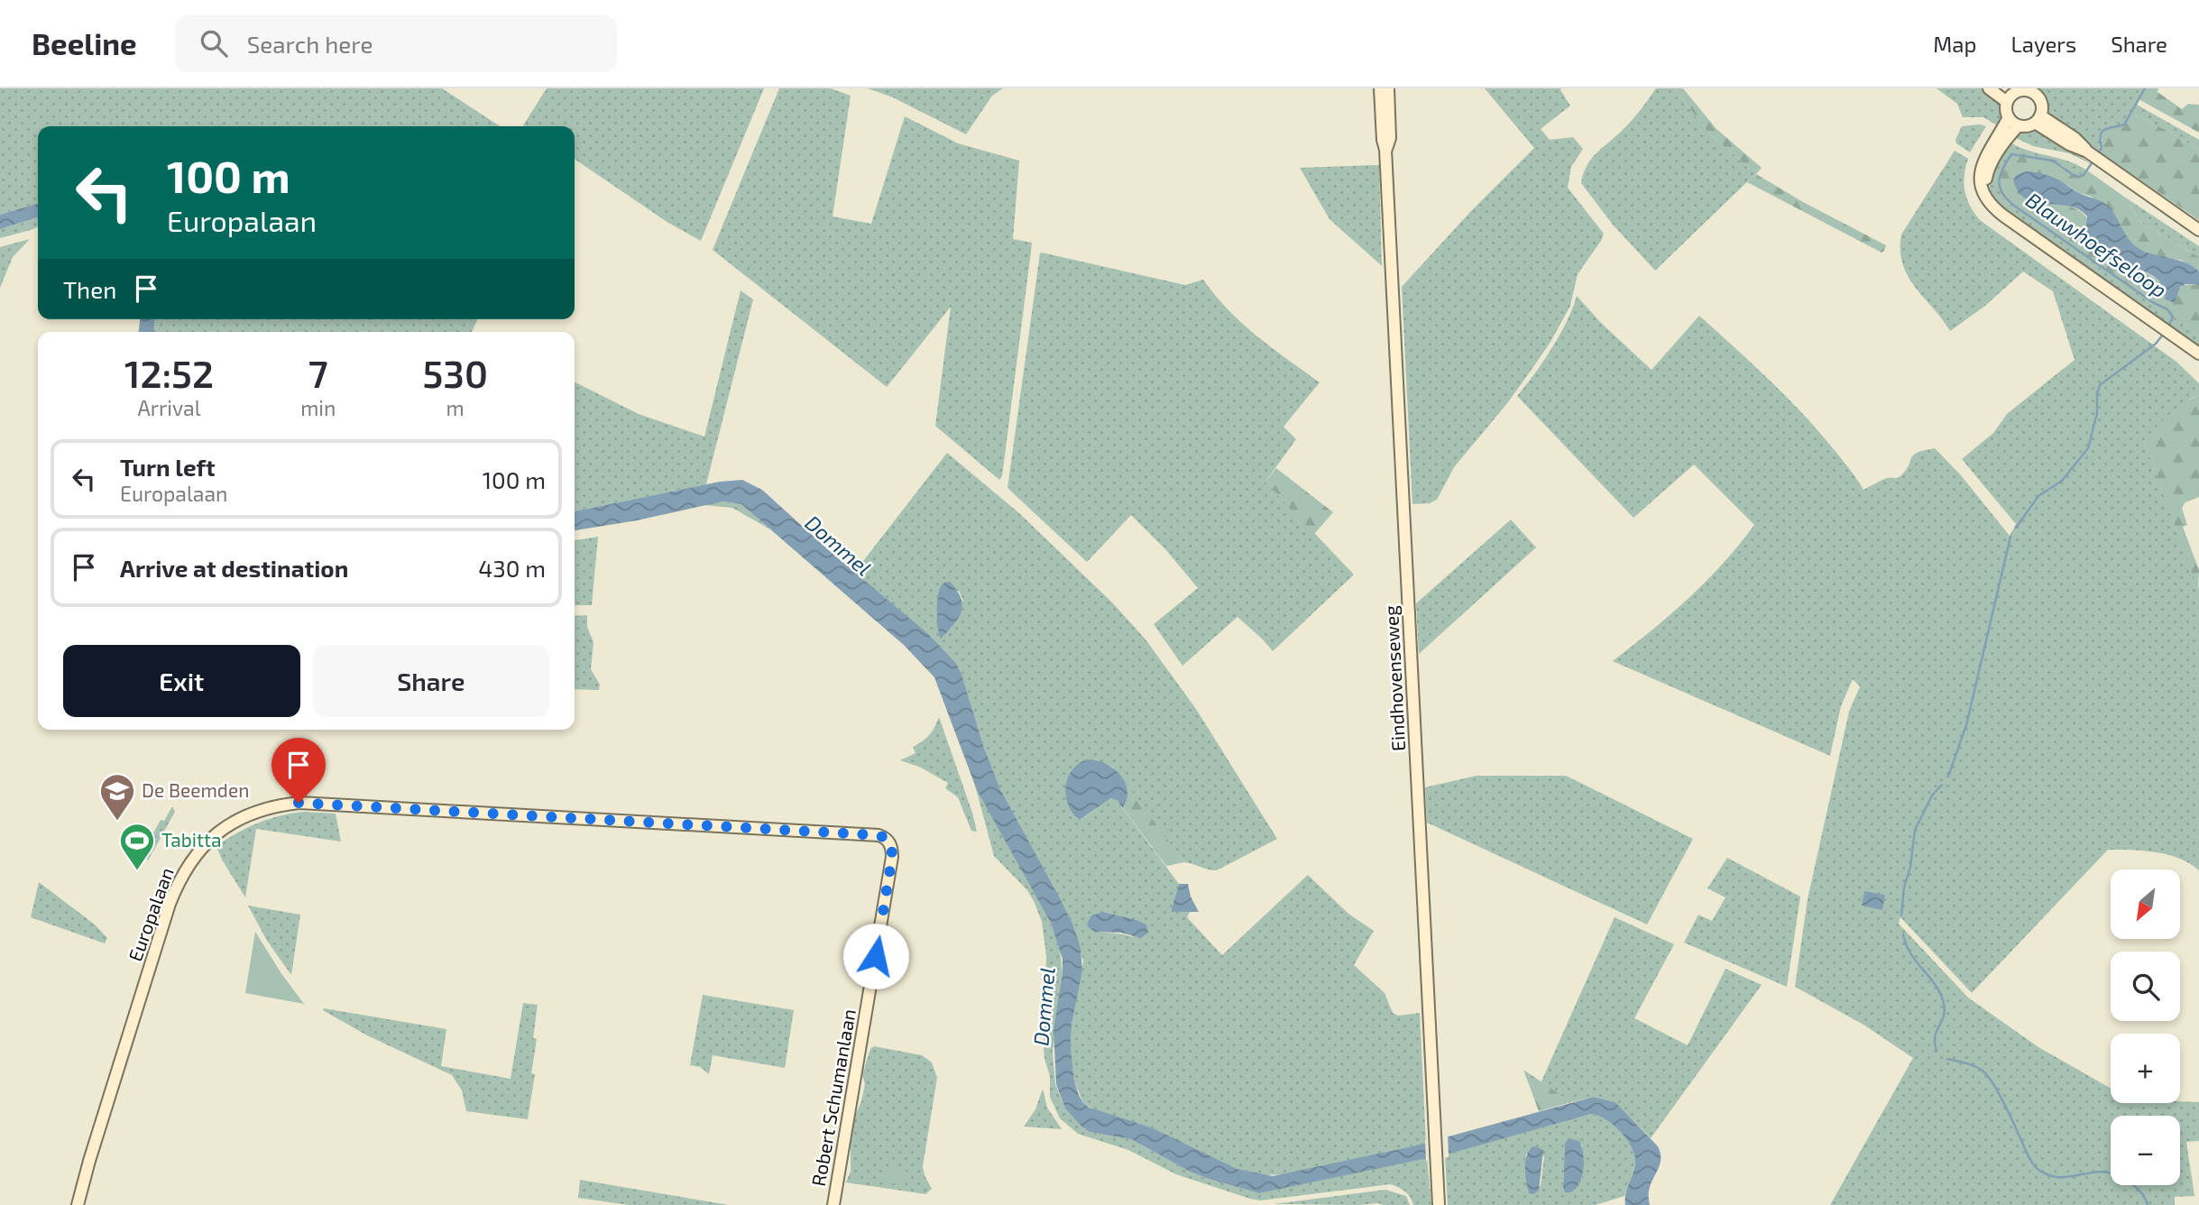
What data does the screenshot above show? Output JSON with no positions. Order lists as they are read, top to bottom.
{
  "streets": {
    "street": ["Eindhovenseweg", "Europalaan", "Robert Schumanlaan"]
  },
  "crossings": [
    ["Europalaan", "Robert Schumanlaan"]
  ],
  "water": ["Blauwhoefseloop", "Dommel"],
  "places": {
    "school or university": ["De Beemden"],
    "sports": ["Tabitta"]
  },
  "north": "bottom left",
  "page": {
    "header": "Beeline",
    "search": "Search here",
    "nav": ["Map", "Layers", "Share"],
    "turn": ["100 m", "Europalaan"],
    "then": "Then",
    "eta": [
      "12:52",
      "Arrival",
      "7",
      "min",
      "530",
      "m"
    ],
    "list": [
      {
        "name": "Turn left",
        "note": "Europalaan",
        "value": "100 m"
      },
      {
        "name": "Arrive at destination",
        "value": "430 m"
      }
    ],
    "buttons": ["Exit", "Share"],
    "map_buttons": ["+", "−"]
  }
}
